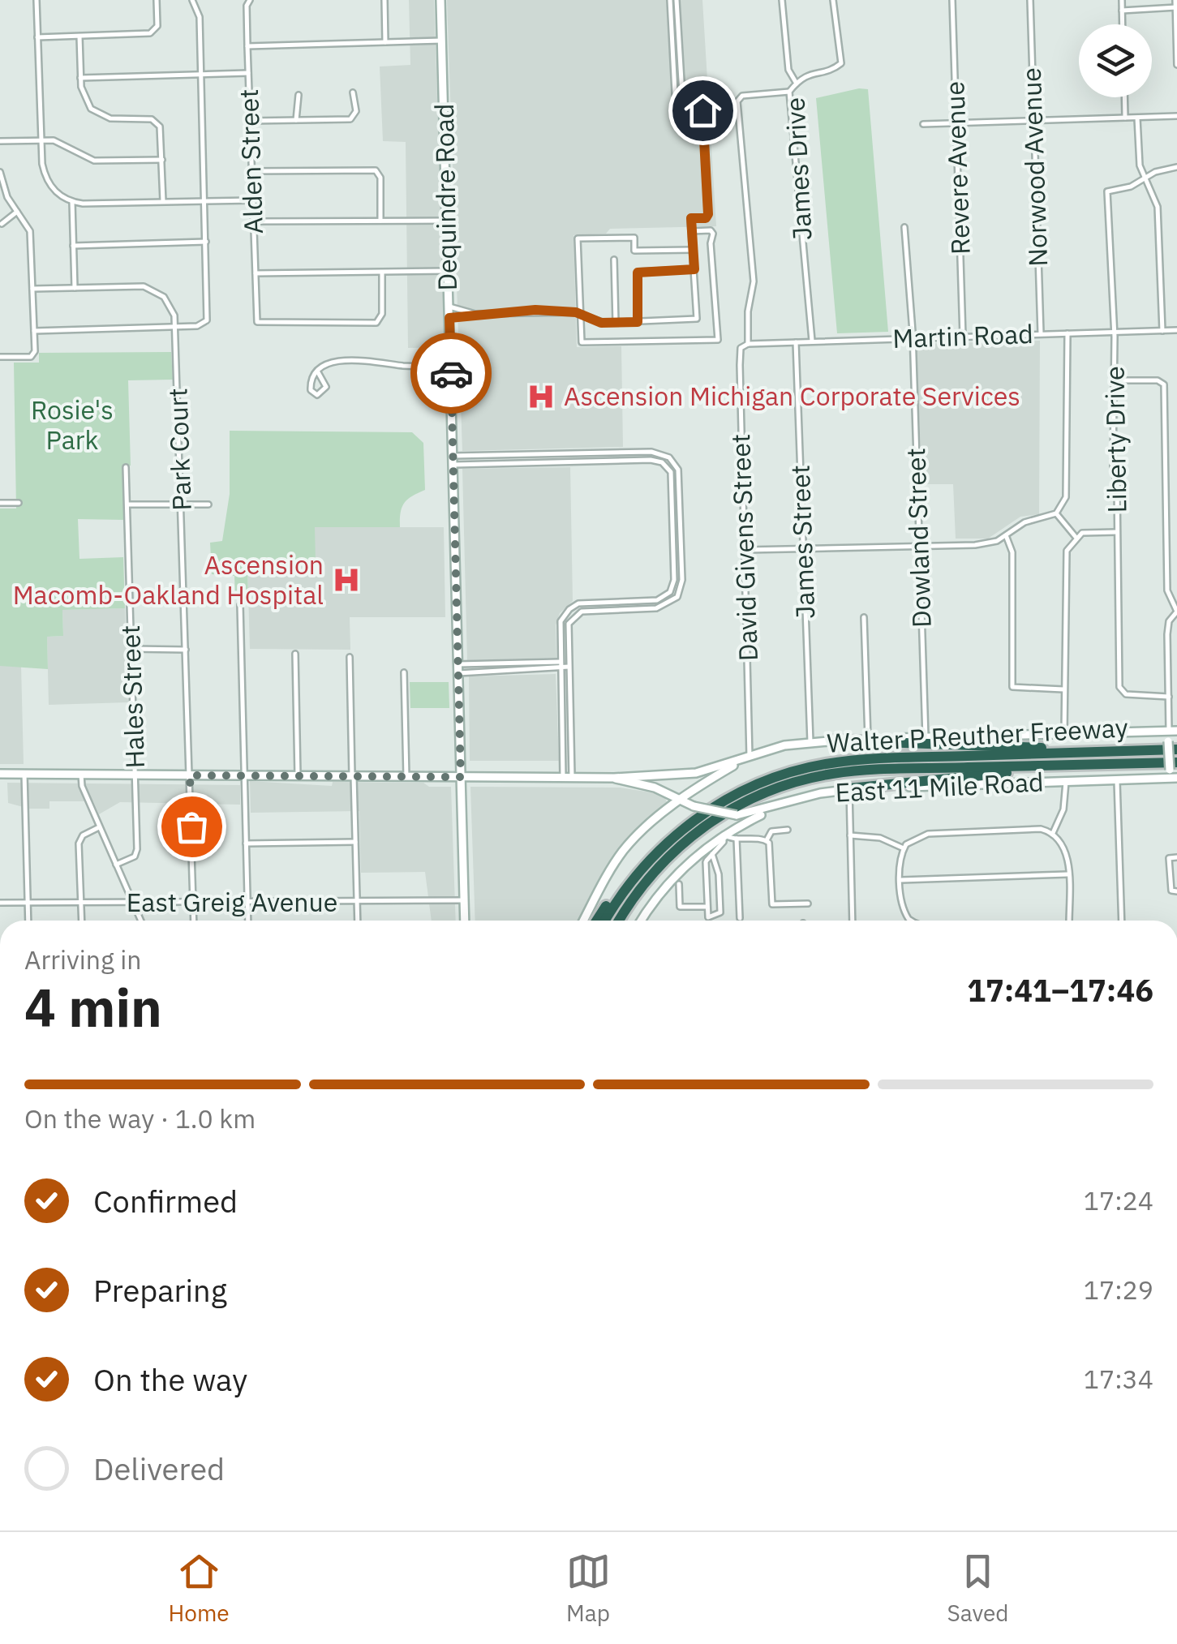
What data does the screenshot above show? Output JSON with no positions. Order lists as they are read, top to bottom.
{
  "streets": {
    "highway": ["Walter P Reuther Freeway"],
    "main road": ["Dequindre Road", "East 11 Mile Road"],
    "street": [
      "Alden Street",
      "Norwood Avenue",
      "Revere Avenue",
      "James Drive",
      "Martin Road",
      "Liberty Drive",
      "Park Court",
      "Dowland Street",
      "James Street",
      "David Givens Street",
      "Hales Street",
      "East Greig Avenue"
    ]
  },
  "crossings": [
    ["Norwood Avenue", "Martin Road"],
    ["Revere Avenue", "Martin Road"],
    ["James Drive", "Martin Road"],
    ["James Drive", "David Givens Street"],
    ["Dequindre Road", "East 11 Mile Road"],
    ["Dequindre Road", "East Greig Avenue"],
    ["Martin Road", "Liberty Drive"],
    ["Martin Road", "Dowland Street"],
    ["Martin Road", "James Street"],
    ["Martin Road", "David Givens Street"],
    ["Park Court", "East 11 Mile Road"],
    ["Park Court", "East Greig Avenue"],
    ["Dowland Street", "East 11 Mile Road"],
    ["James Street", "East 11 Mile Road"],
    ["David Givens Street", "East 11 Mile Road"],
    ["Hales Street", "East 11 Mile Road"]
  ],
  "parks": ["Rosie's Park"],
  "places": {
    "hospital": ["Ascension Michigan Corporate Services", "Ascension Macomb-Oakland Hospital"]
  },
  "page": {
    "heading": ["4 min", "Arriving in", "17:41–17:46"],
    "bar": "On the way · 1.0 km",
    "list": [
      ["Confirmed", "17:24"],
      ["Preparing", "17:29"],
      ["On the way", "17:34"],
      "Delivered"
    ],
    "tabs": ["Home", "Map", "Saved"]
  }
}
